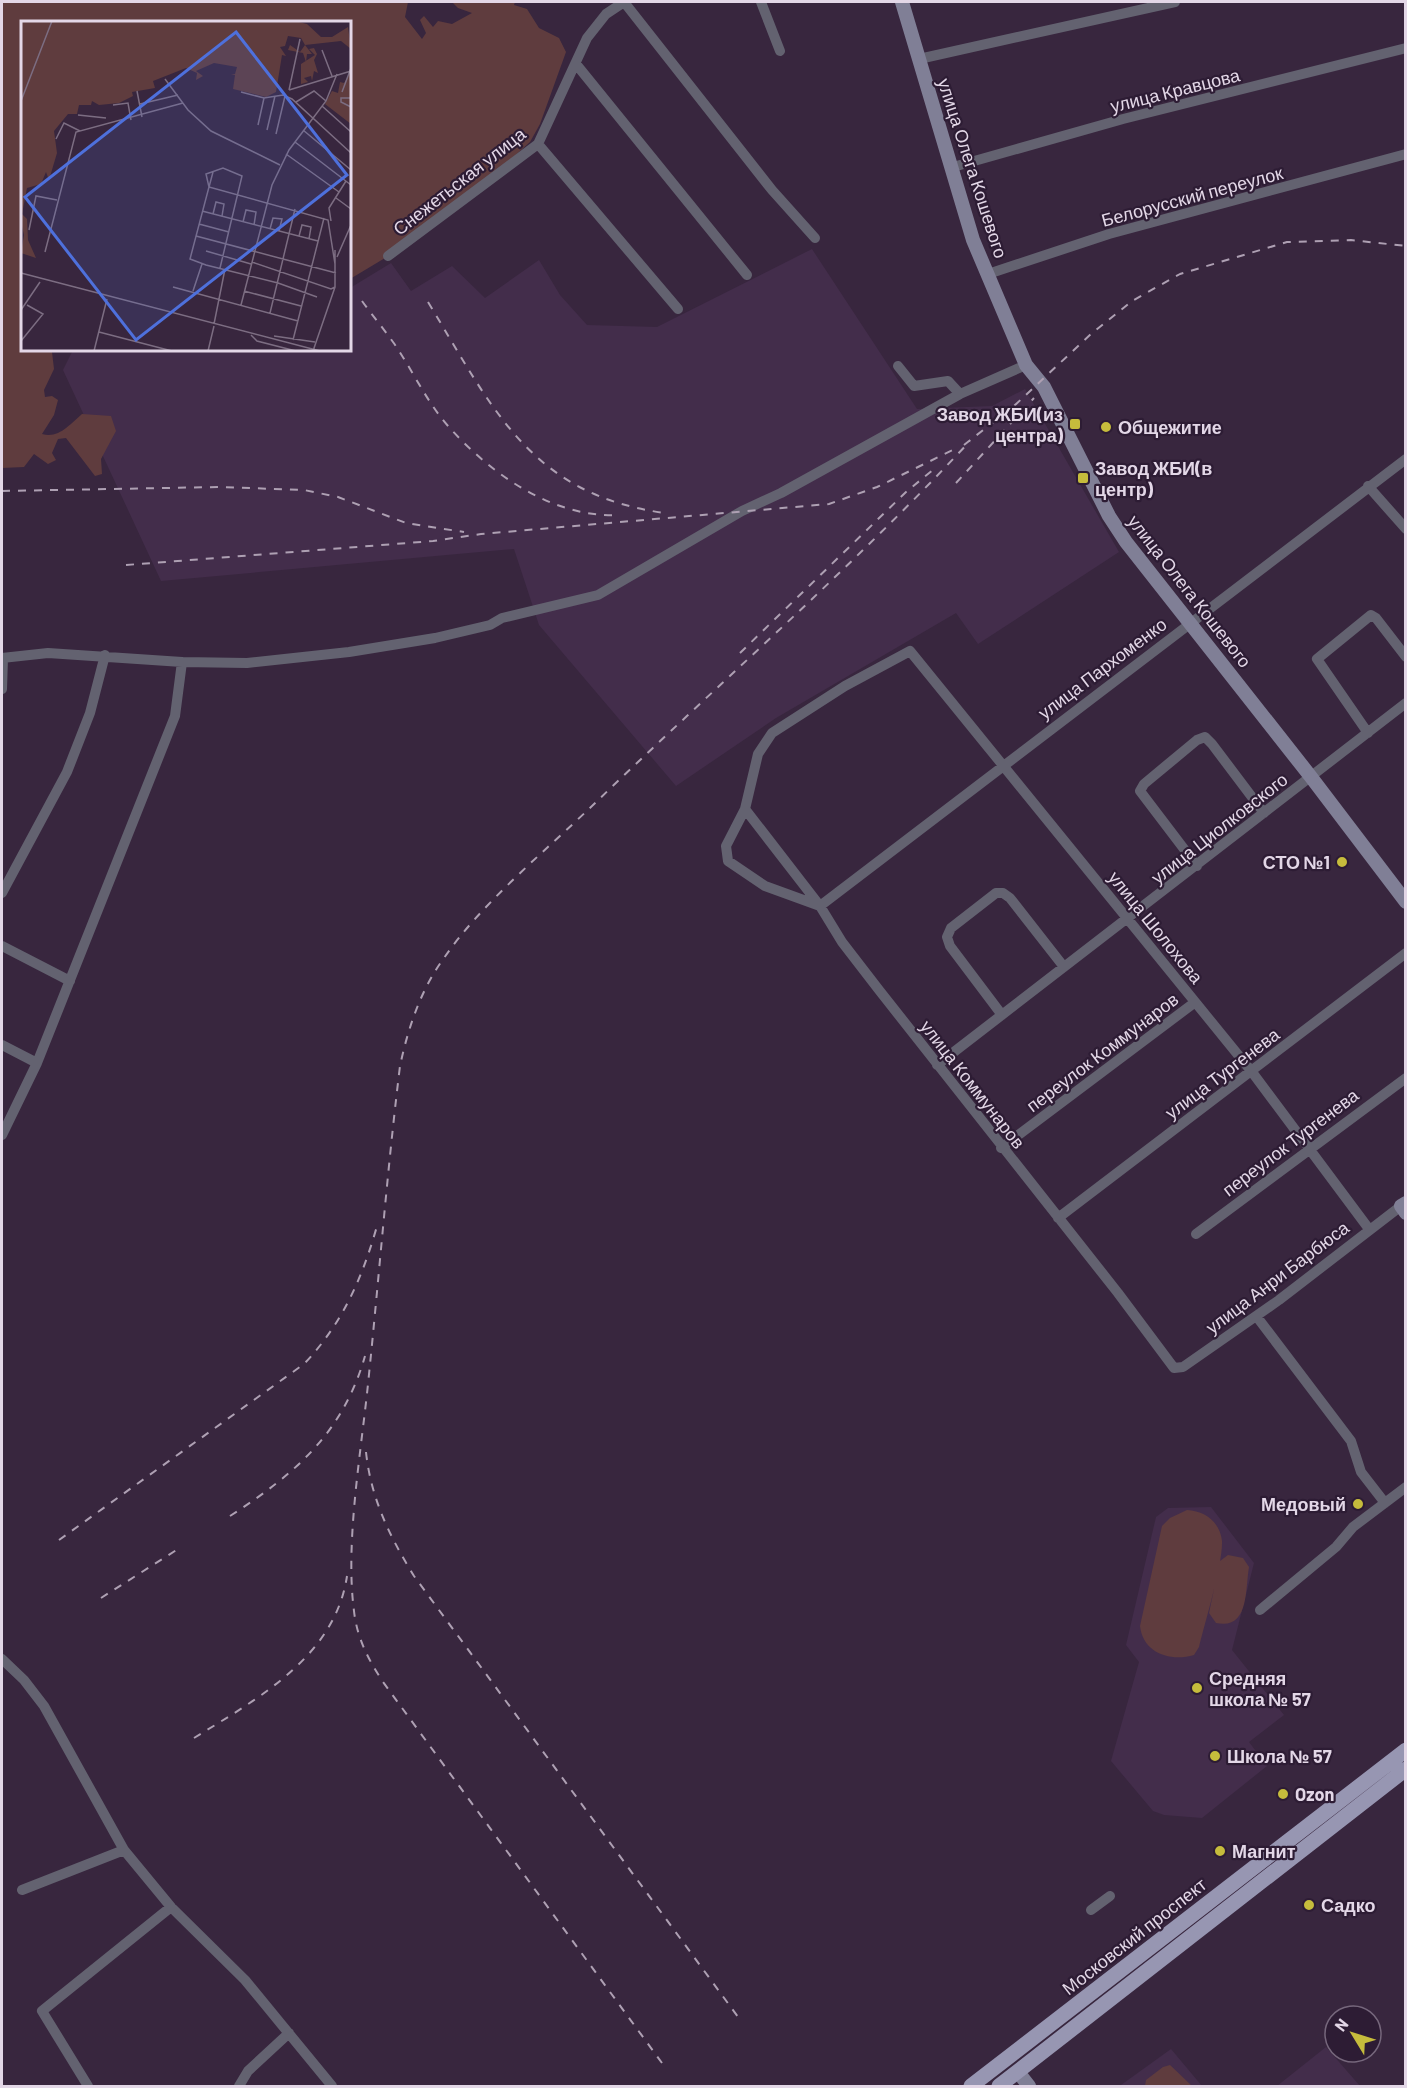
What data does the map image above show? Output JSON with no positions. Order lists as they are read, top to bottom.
{
  "streets": {
    "main road": ["Московский проспект"],
    "street": [
      "улица Кравцова",
      "улица Олега Кошевого",
      "Снежетьская улица",
      "Белорусский переулок",
      "улица Пархоменко",
      "улица Циолковского",
      "улица Шолохова",
      "переулок Коммунаров",
      "улица Тургенева",
      "улица Коммунаров",
      "переулок Тургенева",
      "улица Анри Барбюса"
    ]
  },
  "crossings": [
    ["улица Кравцова", "улица Олега Кошевого"],
    ["улица Олега Кошевого", "Белорусский переулок"],
    ["улица Олега Кошевого", "улица Пархоменко"],
    ["улица Олега Кошевого", "улица Циолковского"],
    ["улица Пархоменко", "улица Шолохова"],
    ["улица Пархоменко", "улица Коммунаров"],
    ["улица Циолковского", "улица Шолохова"],
    ["улица Циолковского", "улица Коммунаров"],
    ["улица Шолохова", "переулок Коммунаров"],
    ["улица Шолохова", "улица Тургенева"],
    ["улица Шолохова", "улица Коммунаров"],
    ["улица Шолохова", "переулок Тургенева"],
    ["улица Шолохова", "улица Анри Барбюса"],
    ["переулок Коммунаров", "улица Коммунаров"],
    ["улица Тургенева", "улица Коммунаров"],
    ["улица Коммунаров", "улица Анри Барбюса"]
  ],
  "places": {
    "transit": ["Завод ЖБИ(из центра)", "Завод ЖБИ(в центр)"],
    "other": [
      "Общежитие",
      "СТО №1",
      "Медовый",
      "Средняя школа № 57",
      "Школа № 57",
      "Ozon",
      "Магнит",
      "Садко"
    ]
  },
  "north": "top left"
}
